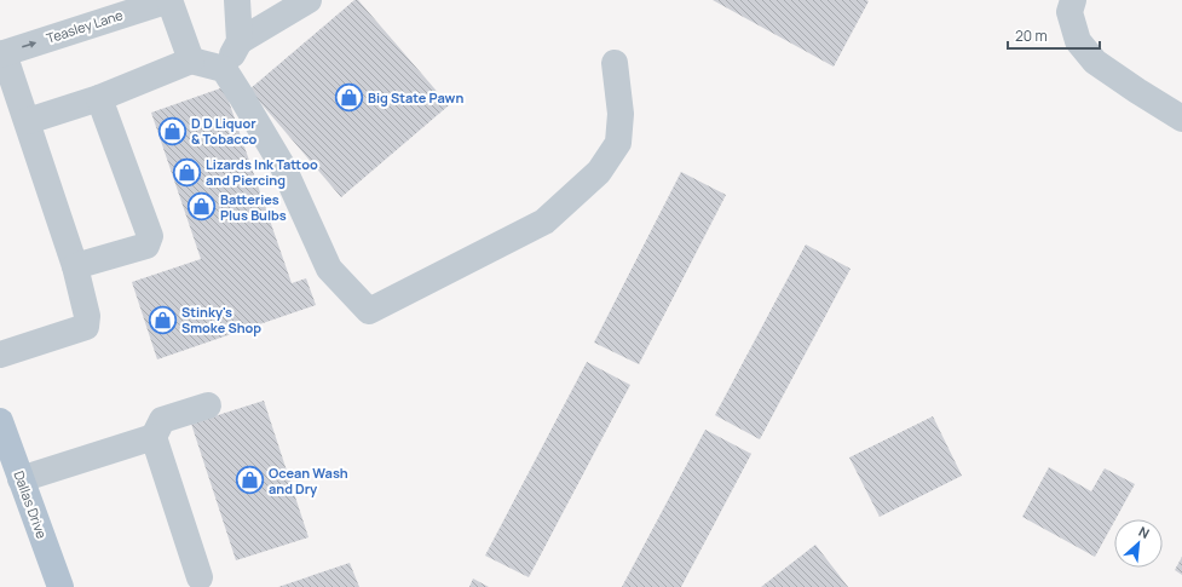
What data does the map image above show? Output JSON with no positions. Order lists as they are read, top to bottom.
{
  "streets": {
    "main road": ["Dallas Drive"],
    "street": ["Teasley Lane"]
  },
  "places": {
    "shop": [
      "Big State Pawn",
      "D D Liquor & Tobacco",
      "Lizards Ink Tattoo and Piercing",
      "Batteries Plus Bulbs",
      "Stinky's Smoke Shop",
      "Ocean Wash and Dry"
    ]
  },
  "scale_bar": "20 m",
  "north": "top right"
}
